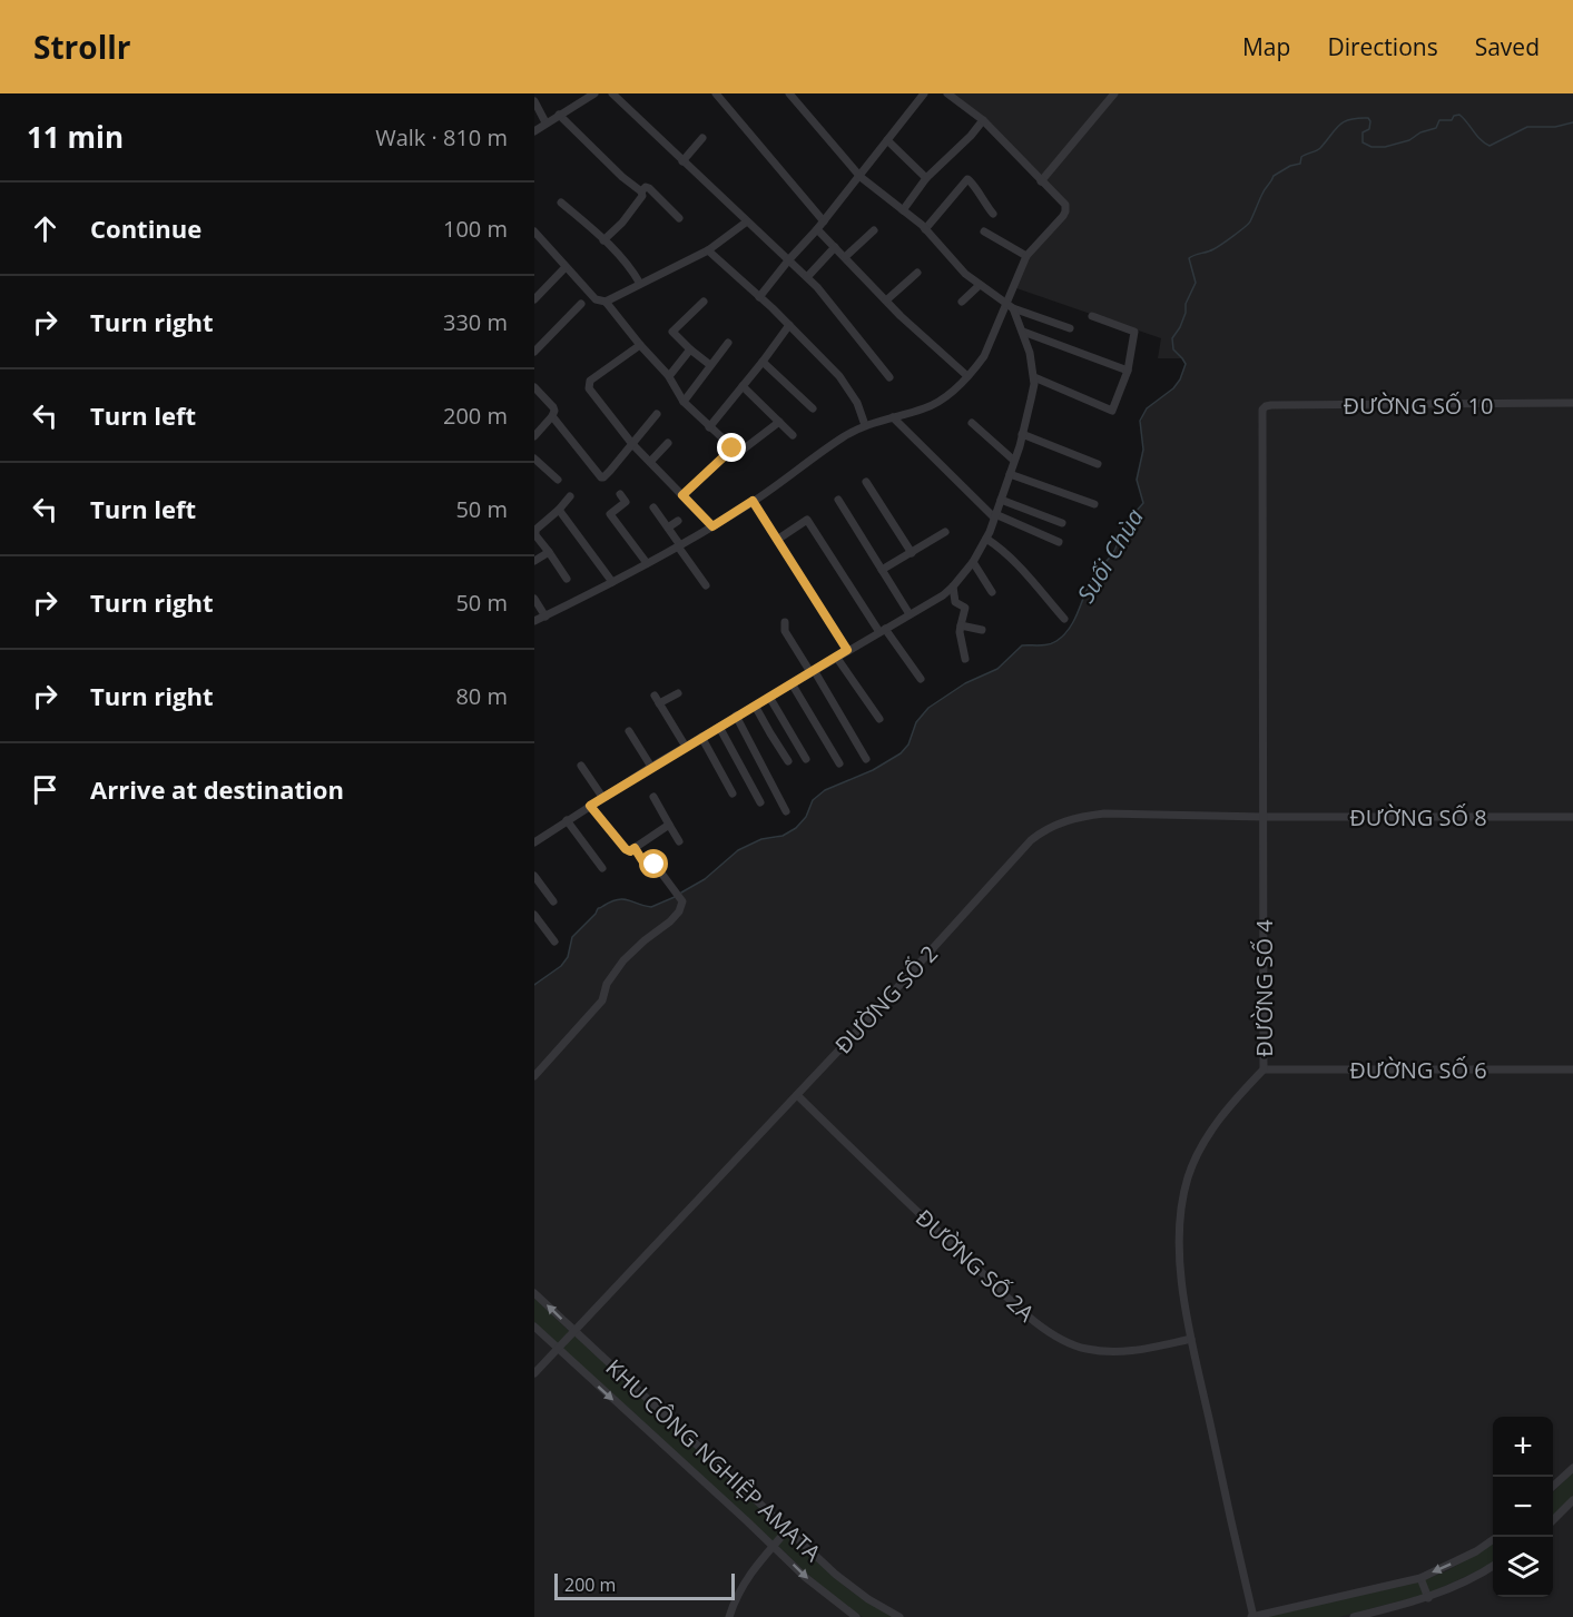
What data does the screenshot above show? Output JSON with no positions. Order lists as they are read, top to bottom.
{
  "streets": {
    "street": [
      "ĐƯỜNG SỐ 10",
      "ĐƯỜNG SỐ 8",
      "ĐƯỜNG SỐ 4",
      "ĐƯỜNG SỐ 2",
      "ĐƯỜNG SỐ 6",
      "ĐƯỜNG SỐ 2A",
      "KHU CÔNG NGHIỆP AMATA"
    ]
  },
  "crossings": [
    ["ĐƯỜNG SỐ 10", "ĐƯỜNG SỐ 4"],
    ["ĐƯỜNG SỐ 8", "ĐƯỜNG SỐ 4"],
    ["ĐƯỜNG SỐ 8", "ĐƯỜNG SỐ 2"],
    ["ĐƯỜNG SỐ 4", "ĐƯỜNG SỐ 2"],
    ["ĐƯỜNG SỐ 4", "ĐƯỜNG SỐ 6"],
    ["ĐƯỜNG SỐ 4", "ĐƯỜNG SỐ 2A"],
    ["ĐƯỜNG SỐ 2", "ĐƯỜNG SỐ 2A"],
    ["ĐƯỜNG SỐ 2", "KHU CÔNG NGHIỆP AMATA"]
  ],
  "water": ["Suối Chùa"],
  "scale_bar": "200 m",
  "page": {
    "header": "Strollr",
    "nav": ["Map", "Directions", "Saved"],
    "heading": ["11 min", "Walk · 810 m"],
    "list": [
      ["Continue", "100 m"],
      ["Turn right", "330 m"],
      ["Turn left", "200 m"],
      ["Turn left", "50 m"],
      ["Turn right", "50 m"],
      ["Turn right", "80 m"],
      "Arrive at destination"
    ],
    "map_buttons": ["+", "−"],
    "scale": "200 m"
  }
}
